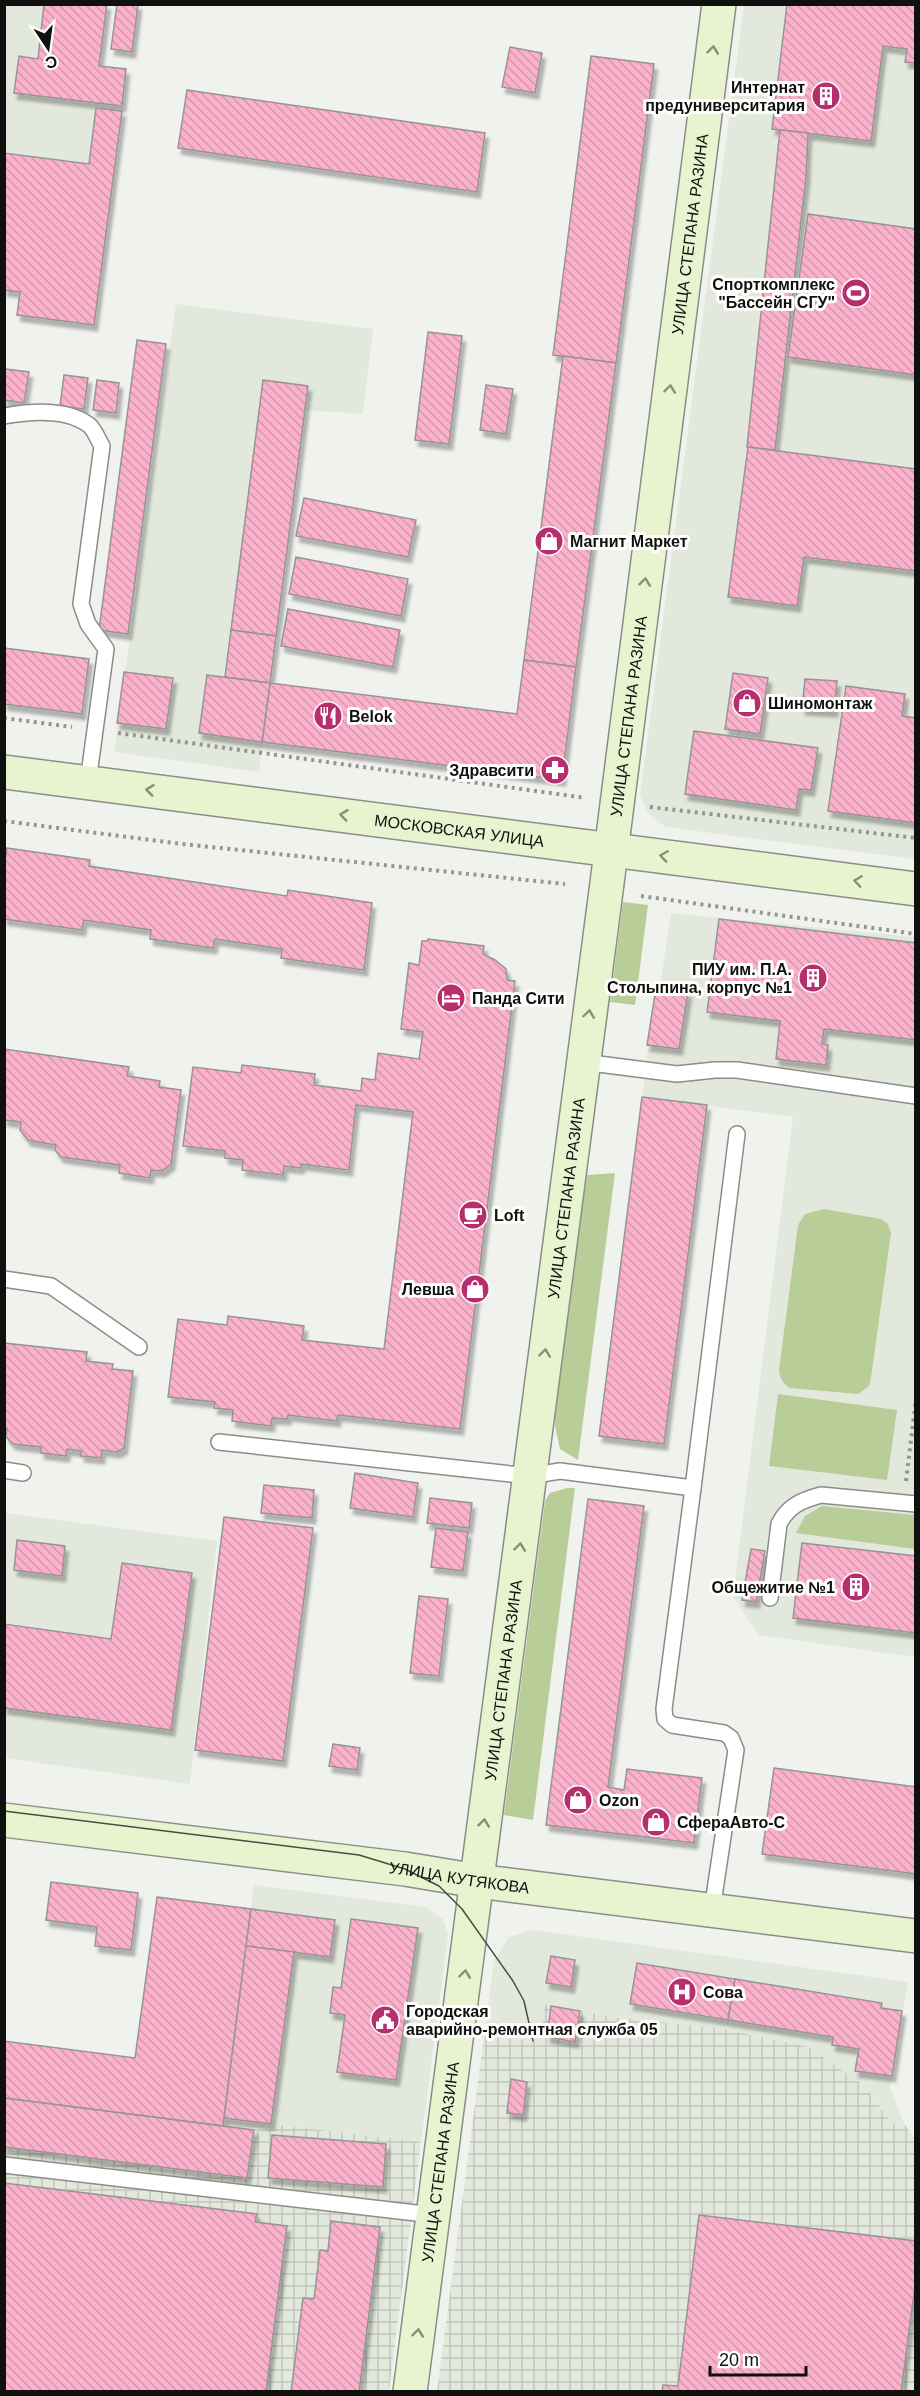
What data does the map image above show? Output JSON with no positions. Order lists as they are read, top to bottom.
{
  "streets": {
    "street": ["УЛИЦА СТЕПАНА РАЗИНА", "МОСКОВСКАЯ УЛИЦА", "УЛИЦА КУТЯКОВА"]
  },
  "crossings": [
    ["УЛИЦА СТЕПАНА РАЗИНА", "МОСКОВСКАЯ УЛИЦА"],
    ["УЛИЦА СТЕПАНА РАЗИНА", "УЛИЦА КУТЯКОВА"]
  ],
  "one_way": ["УЛИЦА СТЕПАНА РАЗИНА", "МОСКОВСКАЯ УЛИЦА"],
  "places": {
    "building": ["Интернат предуниверситария", "ПИУ им. П.А. Столыпина, корпус №1", "Общежитие №1"],
    "sports": ["Спорткомплекс \"Бассейн СГУ\""],
    "shop": [
      "Магнит Маркет",
      "Шиномонтаж",
      "Левша",
      "Ozon",
      "СфераАвто-С"
    ],
    "restaurant": ["Belok"],
    "pharmacy": ["Здравсити"],
    "hotel": ["Панда Сити"],
    "cafe": ["Loft"],
    "hospital": ["Сова"],
    "public building": ["Городская аварийно-ремонтная служба 05"]
  },
  "scale_bar": "20 m",
  "north": "bottom"
}
